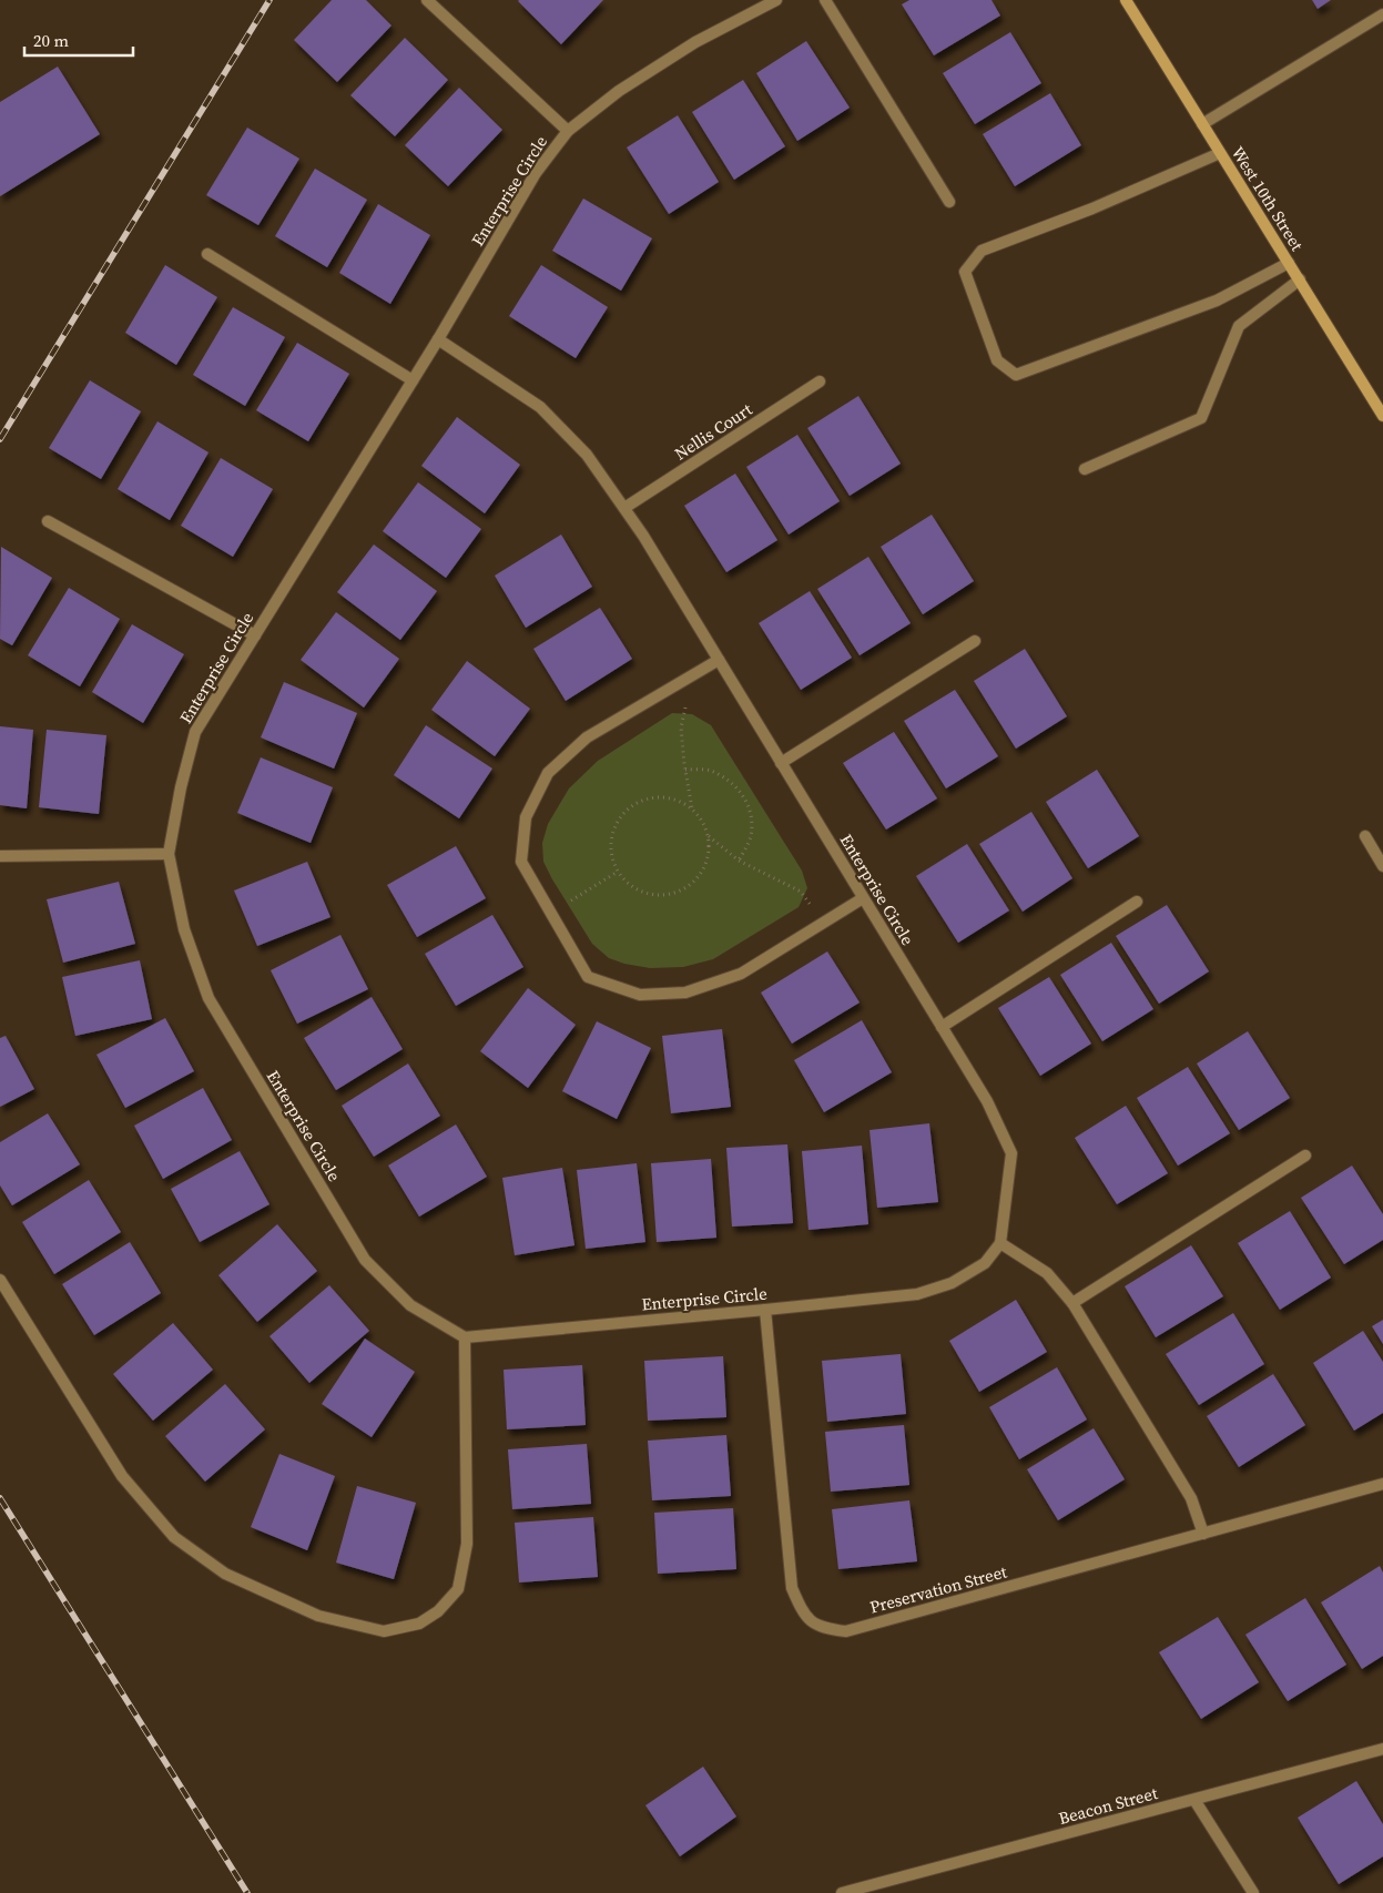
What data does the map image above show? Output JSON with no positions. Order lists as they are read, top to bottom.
{
  "streets": {
    "main road": ["West 10th Street"],
    "street": [
      "Enterprise Circle",
      "Nellis Court",
      "Preservation Street",
      "Beacon Street"
    ]
  },
  "crossings": [
    ["Enterprise Circle", "Nellis Court"],
    ["Enterprise Circle", "Preservation Street"]
  ],
  "scale_bar": "20 m"
}
